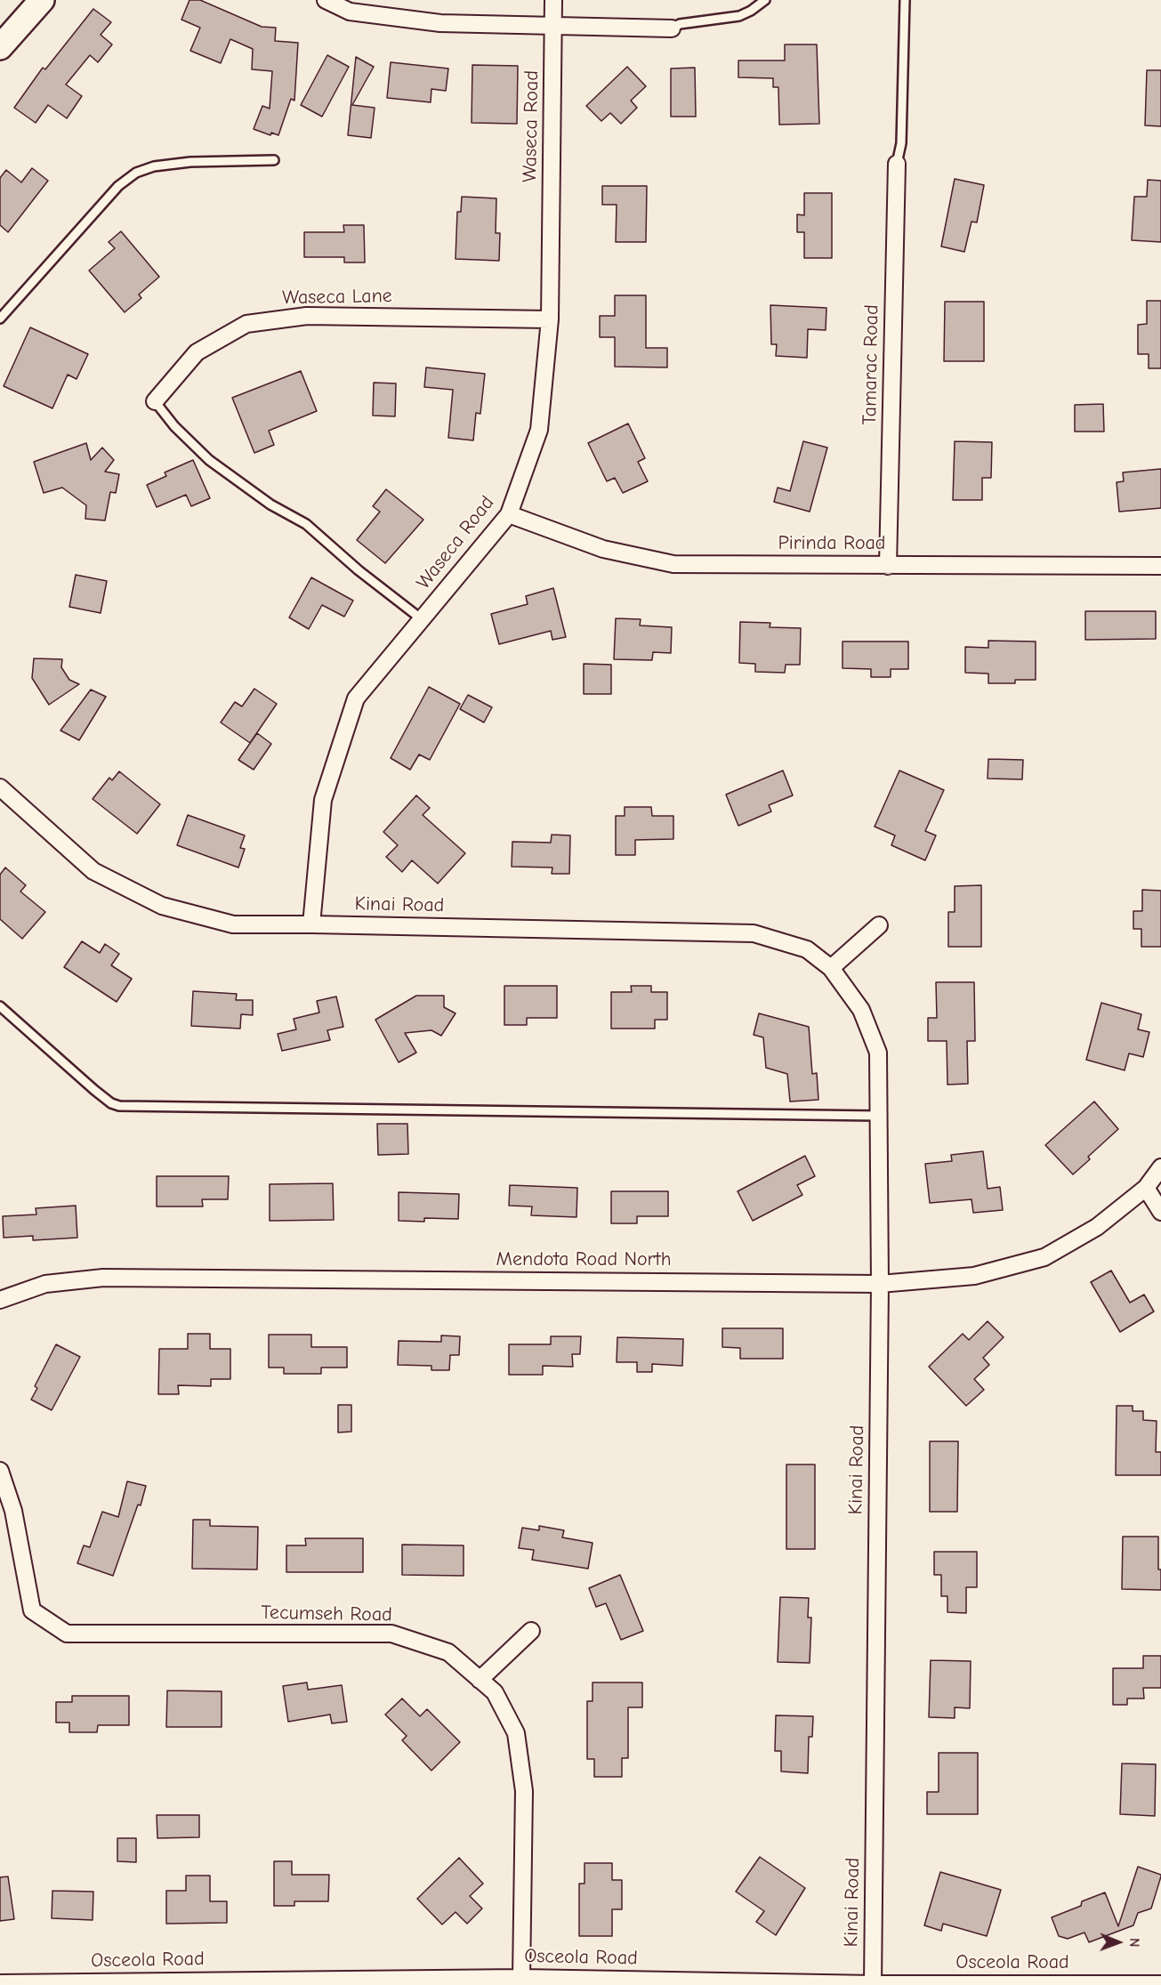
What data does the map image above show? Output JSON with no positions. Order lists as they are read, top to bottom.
{
  "streets": {
    "street": [
      "Waseca Road",
      "Waseca Lane",
      "Tamarac Road",
      "Pirinda Road",
      "Kinai Road",
      "Mendota Road North",
      "Tecumseh Road",
      "Osceola Road"
    ]
  },
  "crossings": [
    ["Waseca Road", "Waseca Lane"],
    ["Waseca Road", "Pirinda Road"],
    ["Waseca Road", "Kinai Road"],
    ["Tamarac Road", "Pirinda Road"],
    ["Kinai Road", "Mendota Road North"],
    ["Kinai Road", "Osceola Road"],
    ["Tecumseh Road", "Osceola Road"]
  ],
  "north": "right"
}
